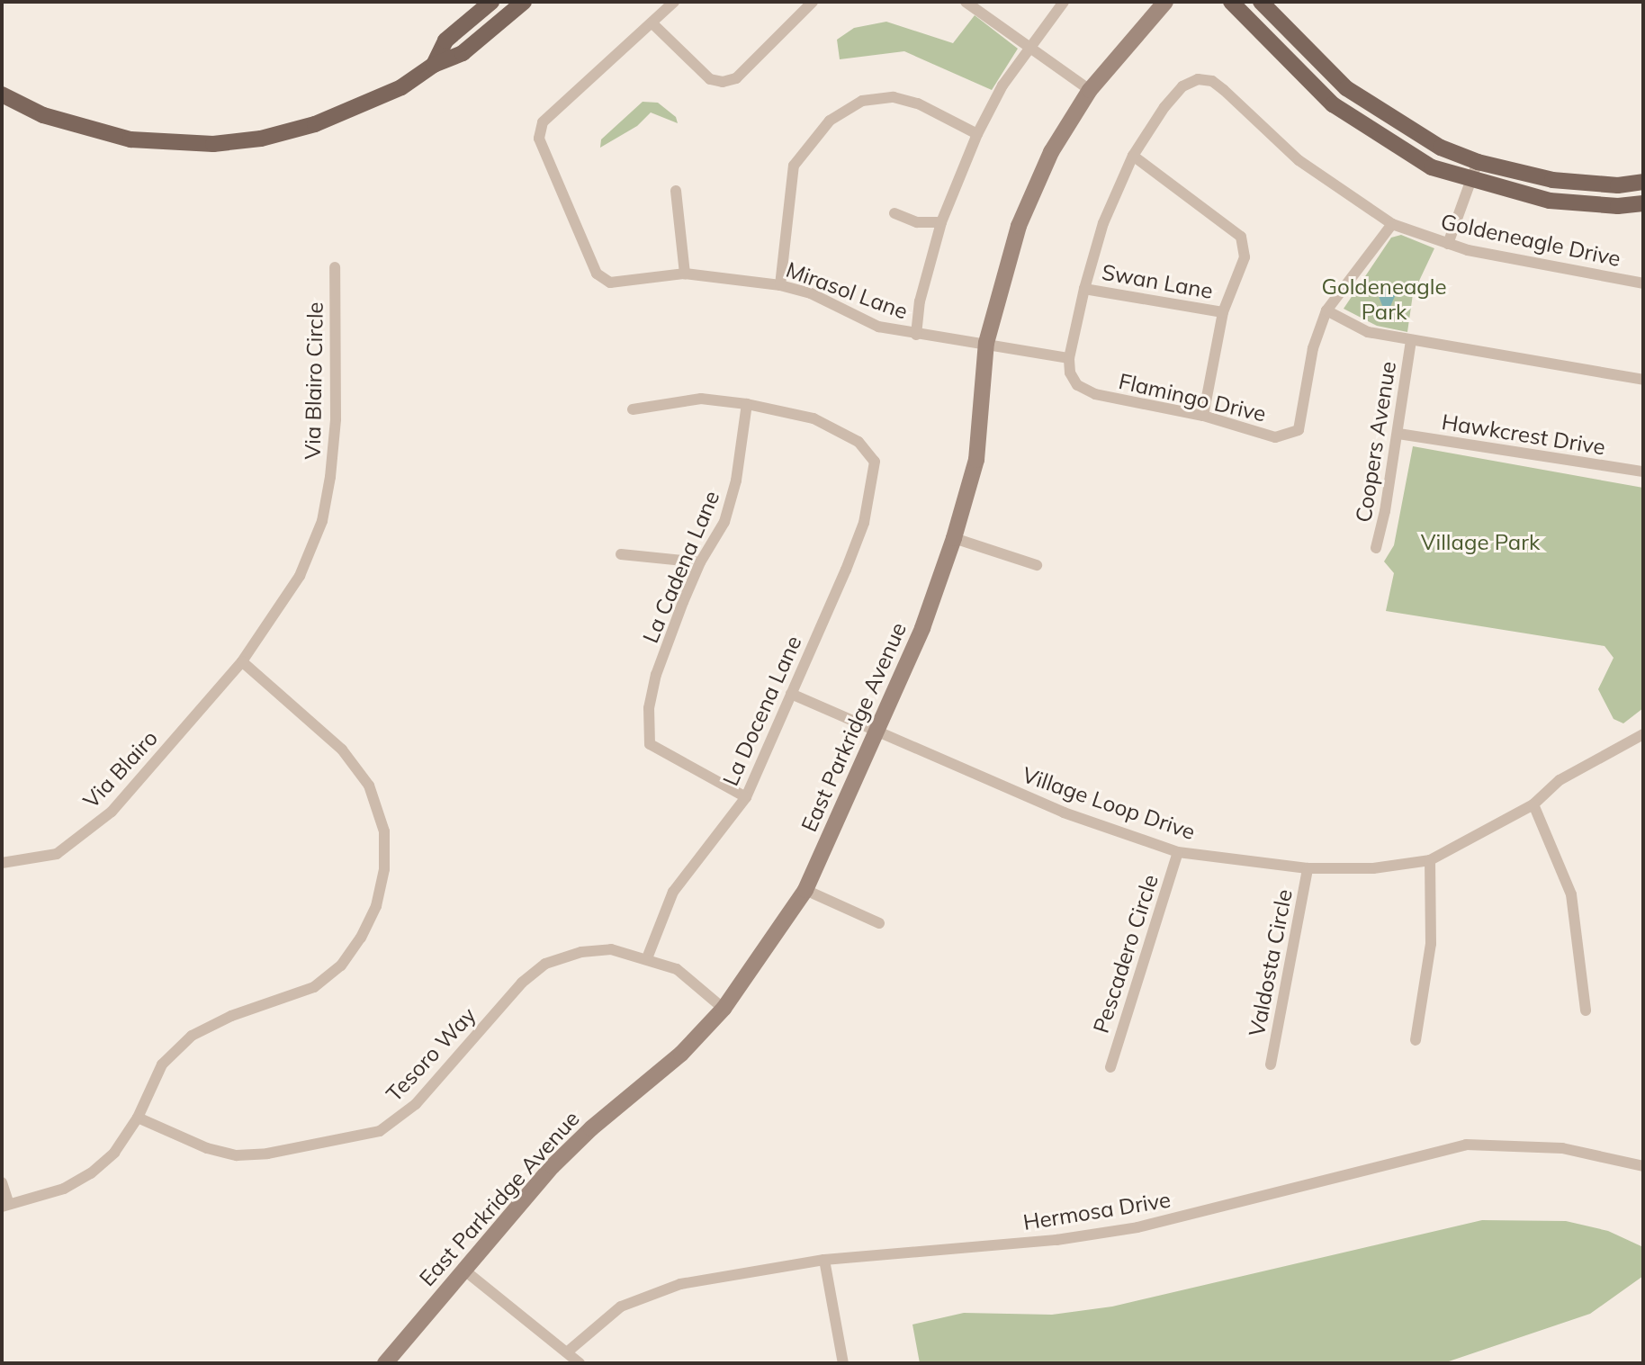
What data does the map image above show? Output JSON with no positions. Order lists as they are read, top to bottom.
{
  "streets": {
    "main road": ["East Parkridge Avenue"],
    "street": [
      "Goldeneagle Drive",
      "Swan Lane",
      "Mirasol Lane",
      "Via Blairo Circle",
      "Flamingo Drive",
      "Hawkcrest Drive",
      "Coopers Avenue",
      "La Cadena Lane",
      "La Docena Lane",
      "Via Blairo",
      "Village Loop Drive",
      "Pescadero Circle",
      "Valdosta Circle",
      "Tesoro Way",
      "Hermosa Drive"
    ]
  },
  "crossings": [
    ["Mirasol Lane", "Flamingo Drive"],
    ["Mirasol Lane", "East Parkridge Avenue"],
    ["Via Blairo Circle", "Via Blairo"],
    ["Hawkcrest Drive", "Coopers Avenue"],
    ["La Cadena Lane", "La Docena Lane"],
    ["La Docena Lane", "Village Loop Drive"],
    ["La Docena Lane", "Tesoro Way"],
    ["East Parkridge Avenue", "Village Loop Drive"],
    ["East Parkridge Avenue", "Tesoro Way"],
    ["Village Loop Drive", "Pescadero Circle"],
    ["Village Loop Drive", "Valdosta Circle"]
  ],
  "parks": ["Goldeneagle Park", "Village Park"]
}
